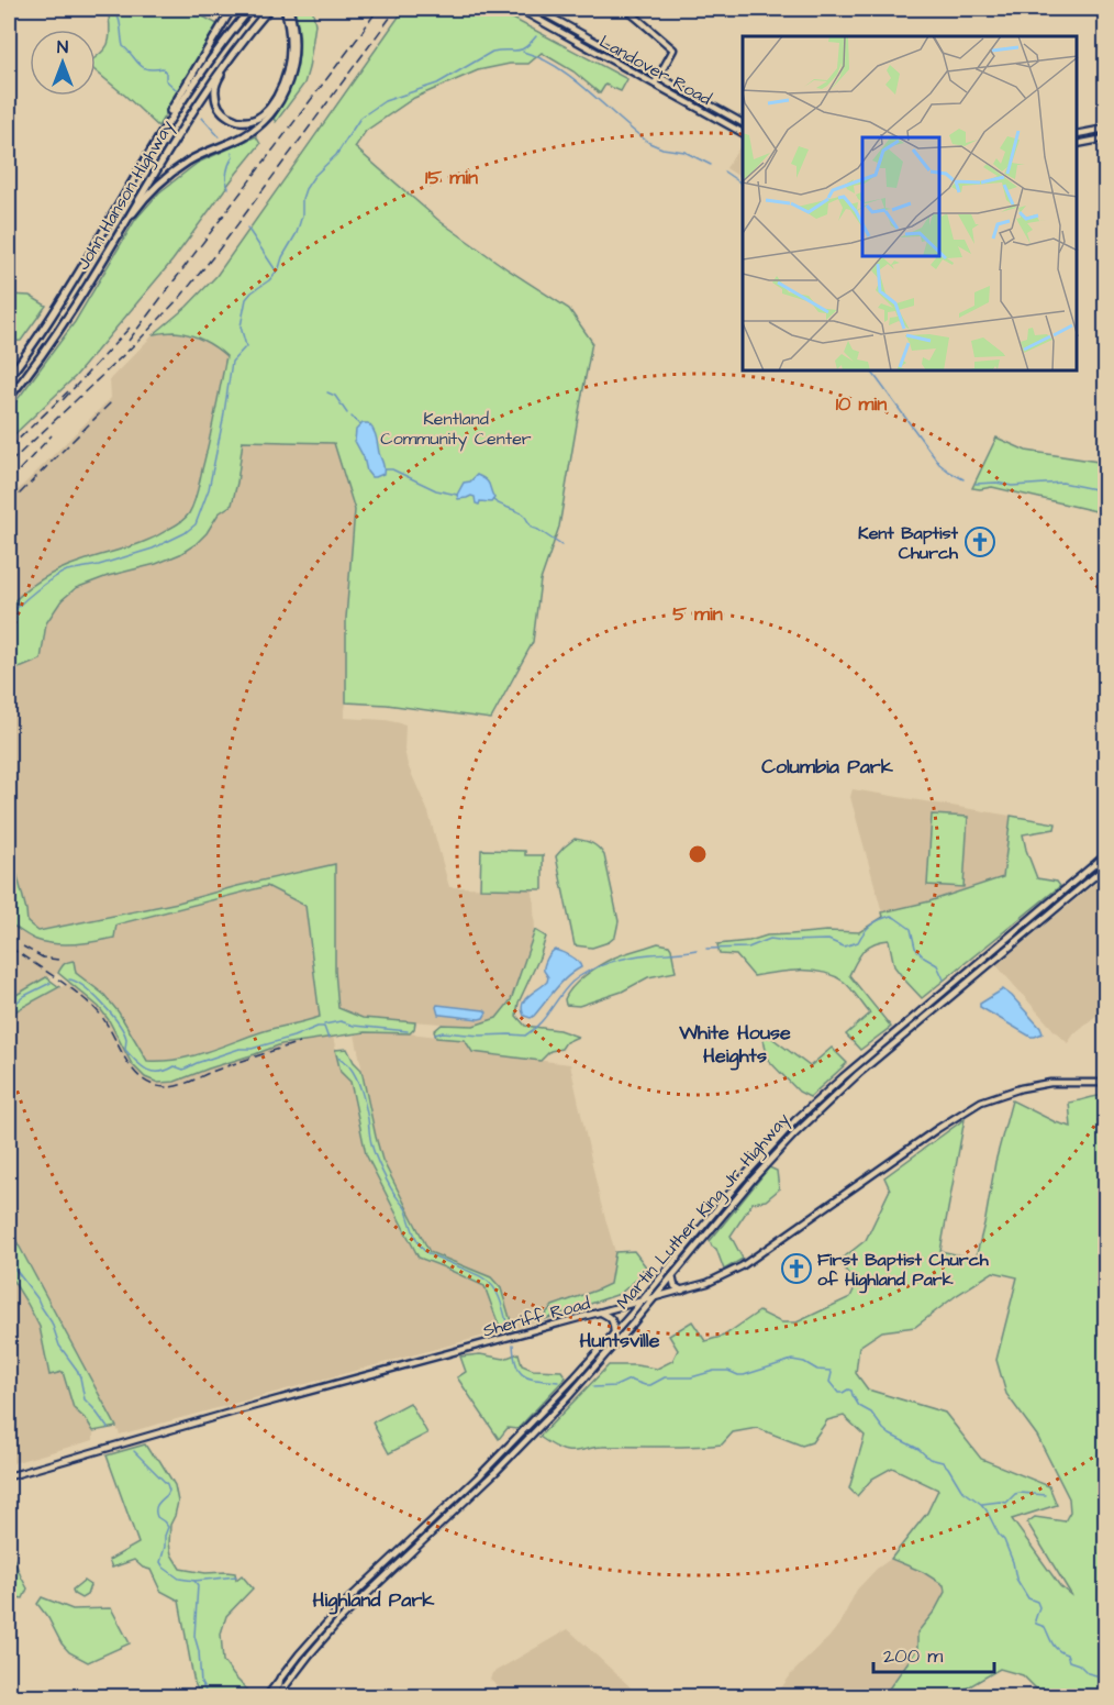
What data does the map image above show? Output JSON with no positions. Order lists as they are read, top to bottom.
{
  "streets": {
    "highway": ["John Hanson Highway"],
    "main road": ["Landover Road", "Martin Luther King Jr. Highway", "Sheriff Road"]
  },
  "crossings": [
    ["Martin Luther King Jr. Highway", "Sheriff Road"]
  ],
  "districts": [
    "Columbia Park",
    "White House Heights",
    "Huntsville",
    "Highland Park"
  ],
  "parks": ["Kentland Community Center"],
  "places": {
    "church": ["Kent Baptist Church", "First Baptist Church of Highland Park"]
  },
  "scale_bar": "200 m",
  "north": "top",
  "rings": ["15 min", "10 min", "5 min"]
}
